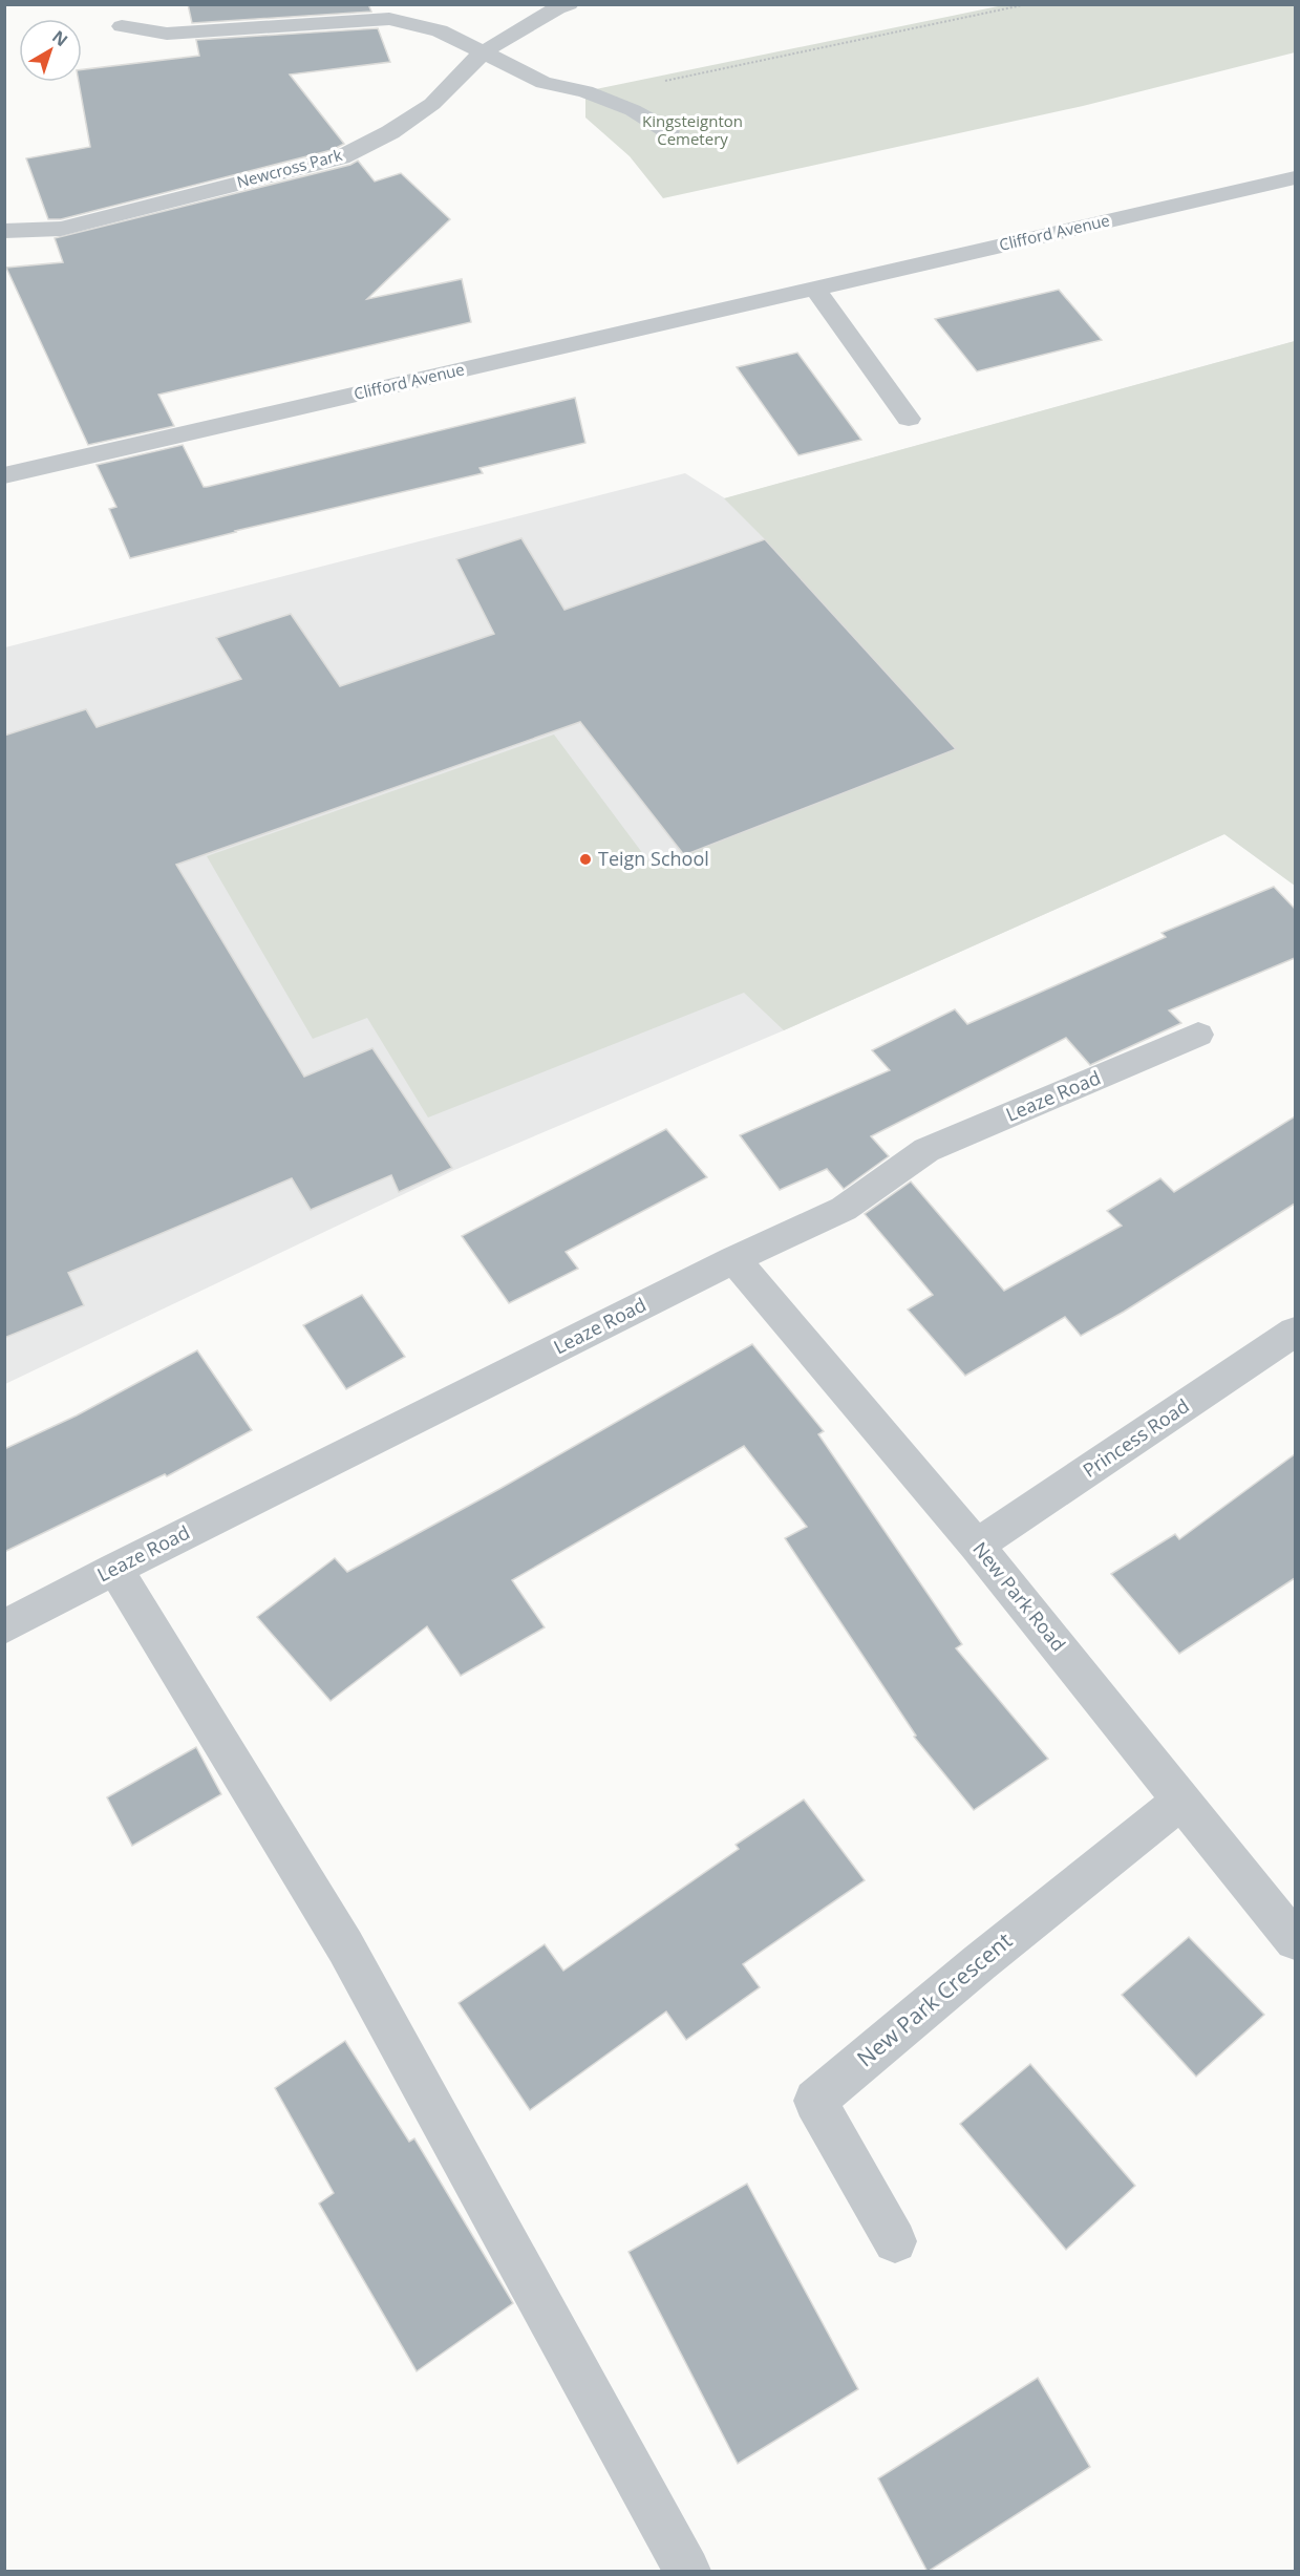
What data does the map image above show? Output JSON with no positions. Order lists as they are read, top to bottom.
{
  "streets": {
    "street": [
      "Newcross Park",
      "Clifford Avenue",
      "Leaze Road",
      "Princess Road",
      "New Park Road",
      "New Park Crescent"
    ]
  },
  "crossings": [
    ["Leaze Road", "New Park Road"],
    ["Princess Road", "New Park Road"],
    ["New Park Road", "New Park Crescent"]
  ],
  "parks": ["Kingsteignton Cemetery"],
  "places": ["Teign School"],
  "north": "top right"
}
